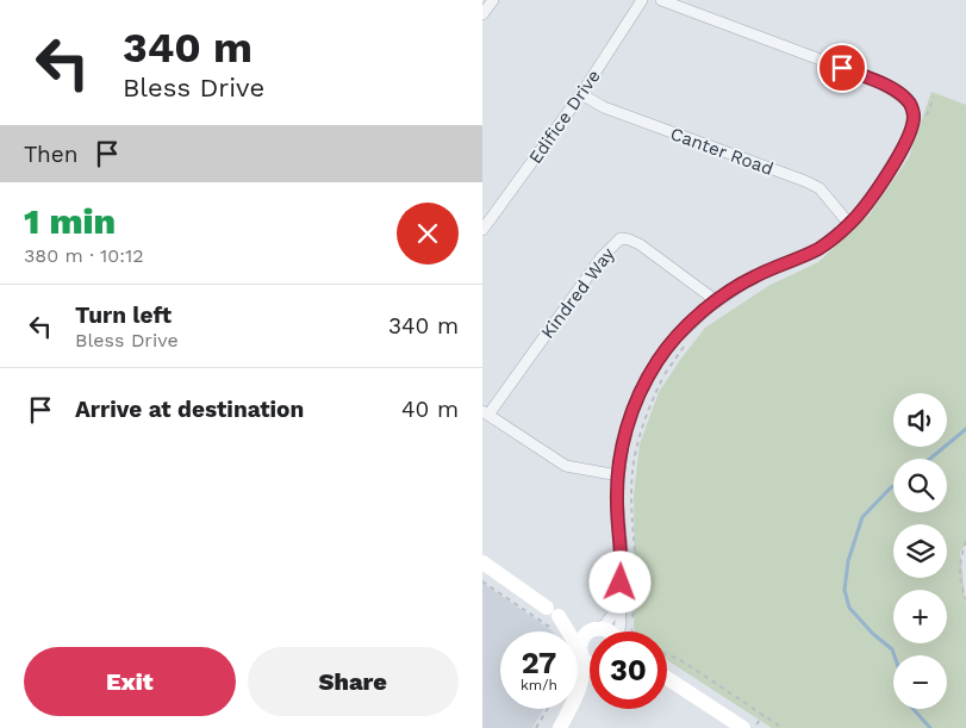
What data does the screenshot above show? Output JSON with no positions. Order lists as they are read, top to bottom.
{
  "streets": {
    "street": ["Edifice Drive", "Canter Road", "Kindred Way"]
  },
  "crossings": [
    ["Edifice Drive", "Canter Road"]
  ],
  "page": {
    "turn": ["340 m", "Bless Drive"],
    "then": "Then",
    "heading": ["1 min", "380 m · 10:12"],
    "list": [
      {
        "name": "Turn left",
        "note": "Bless Drive",
        "value": "340 m"
      },
      {
        "name": "Arrive at destination",
        "value": "40 m"
      }
    ],
    "map_buttons": ["+", "−"],
    "speed": "27 km/h",
    "limit": "30",
    "buttons": ["Exit", "Share"]
  }
}
